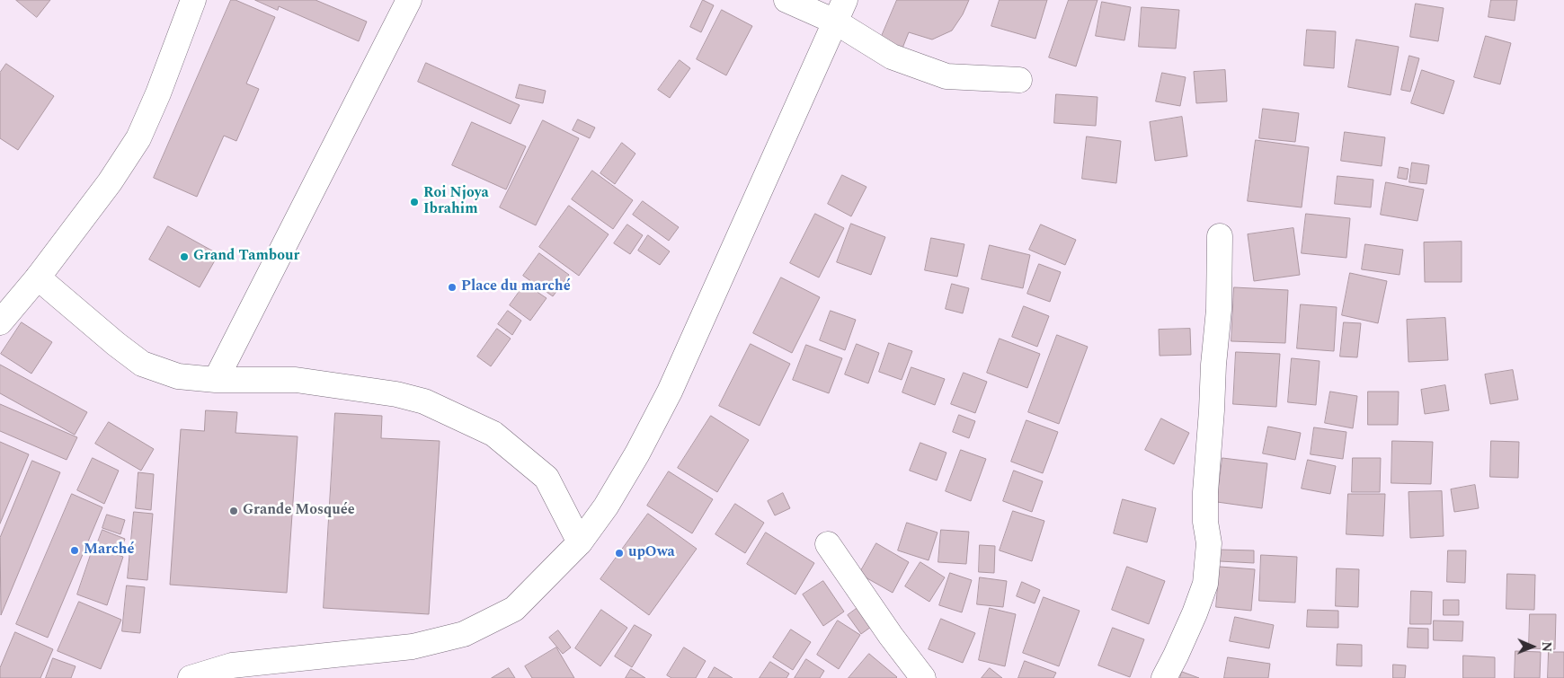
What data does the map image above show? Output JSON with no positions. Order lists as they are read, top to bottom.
{
  "places": [
    "Roi Njoya Ibrahim",
    "Grand Tambour",
    "Place du marché",
    "Grande Mosquée",
    "Marché",
    "upOwa"
  ],
  "north": "right"
}
